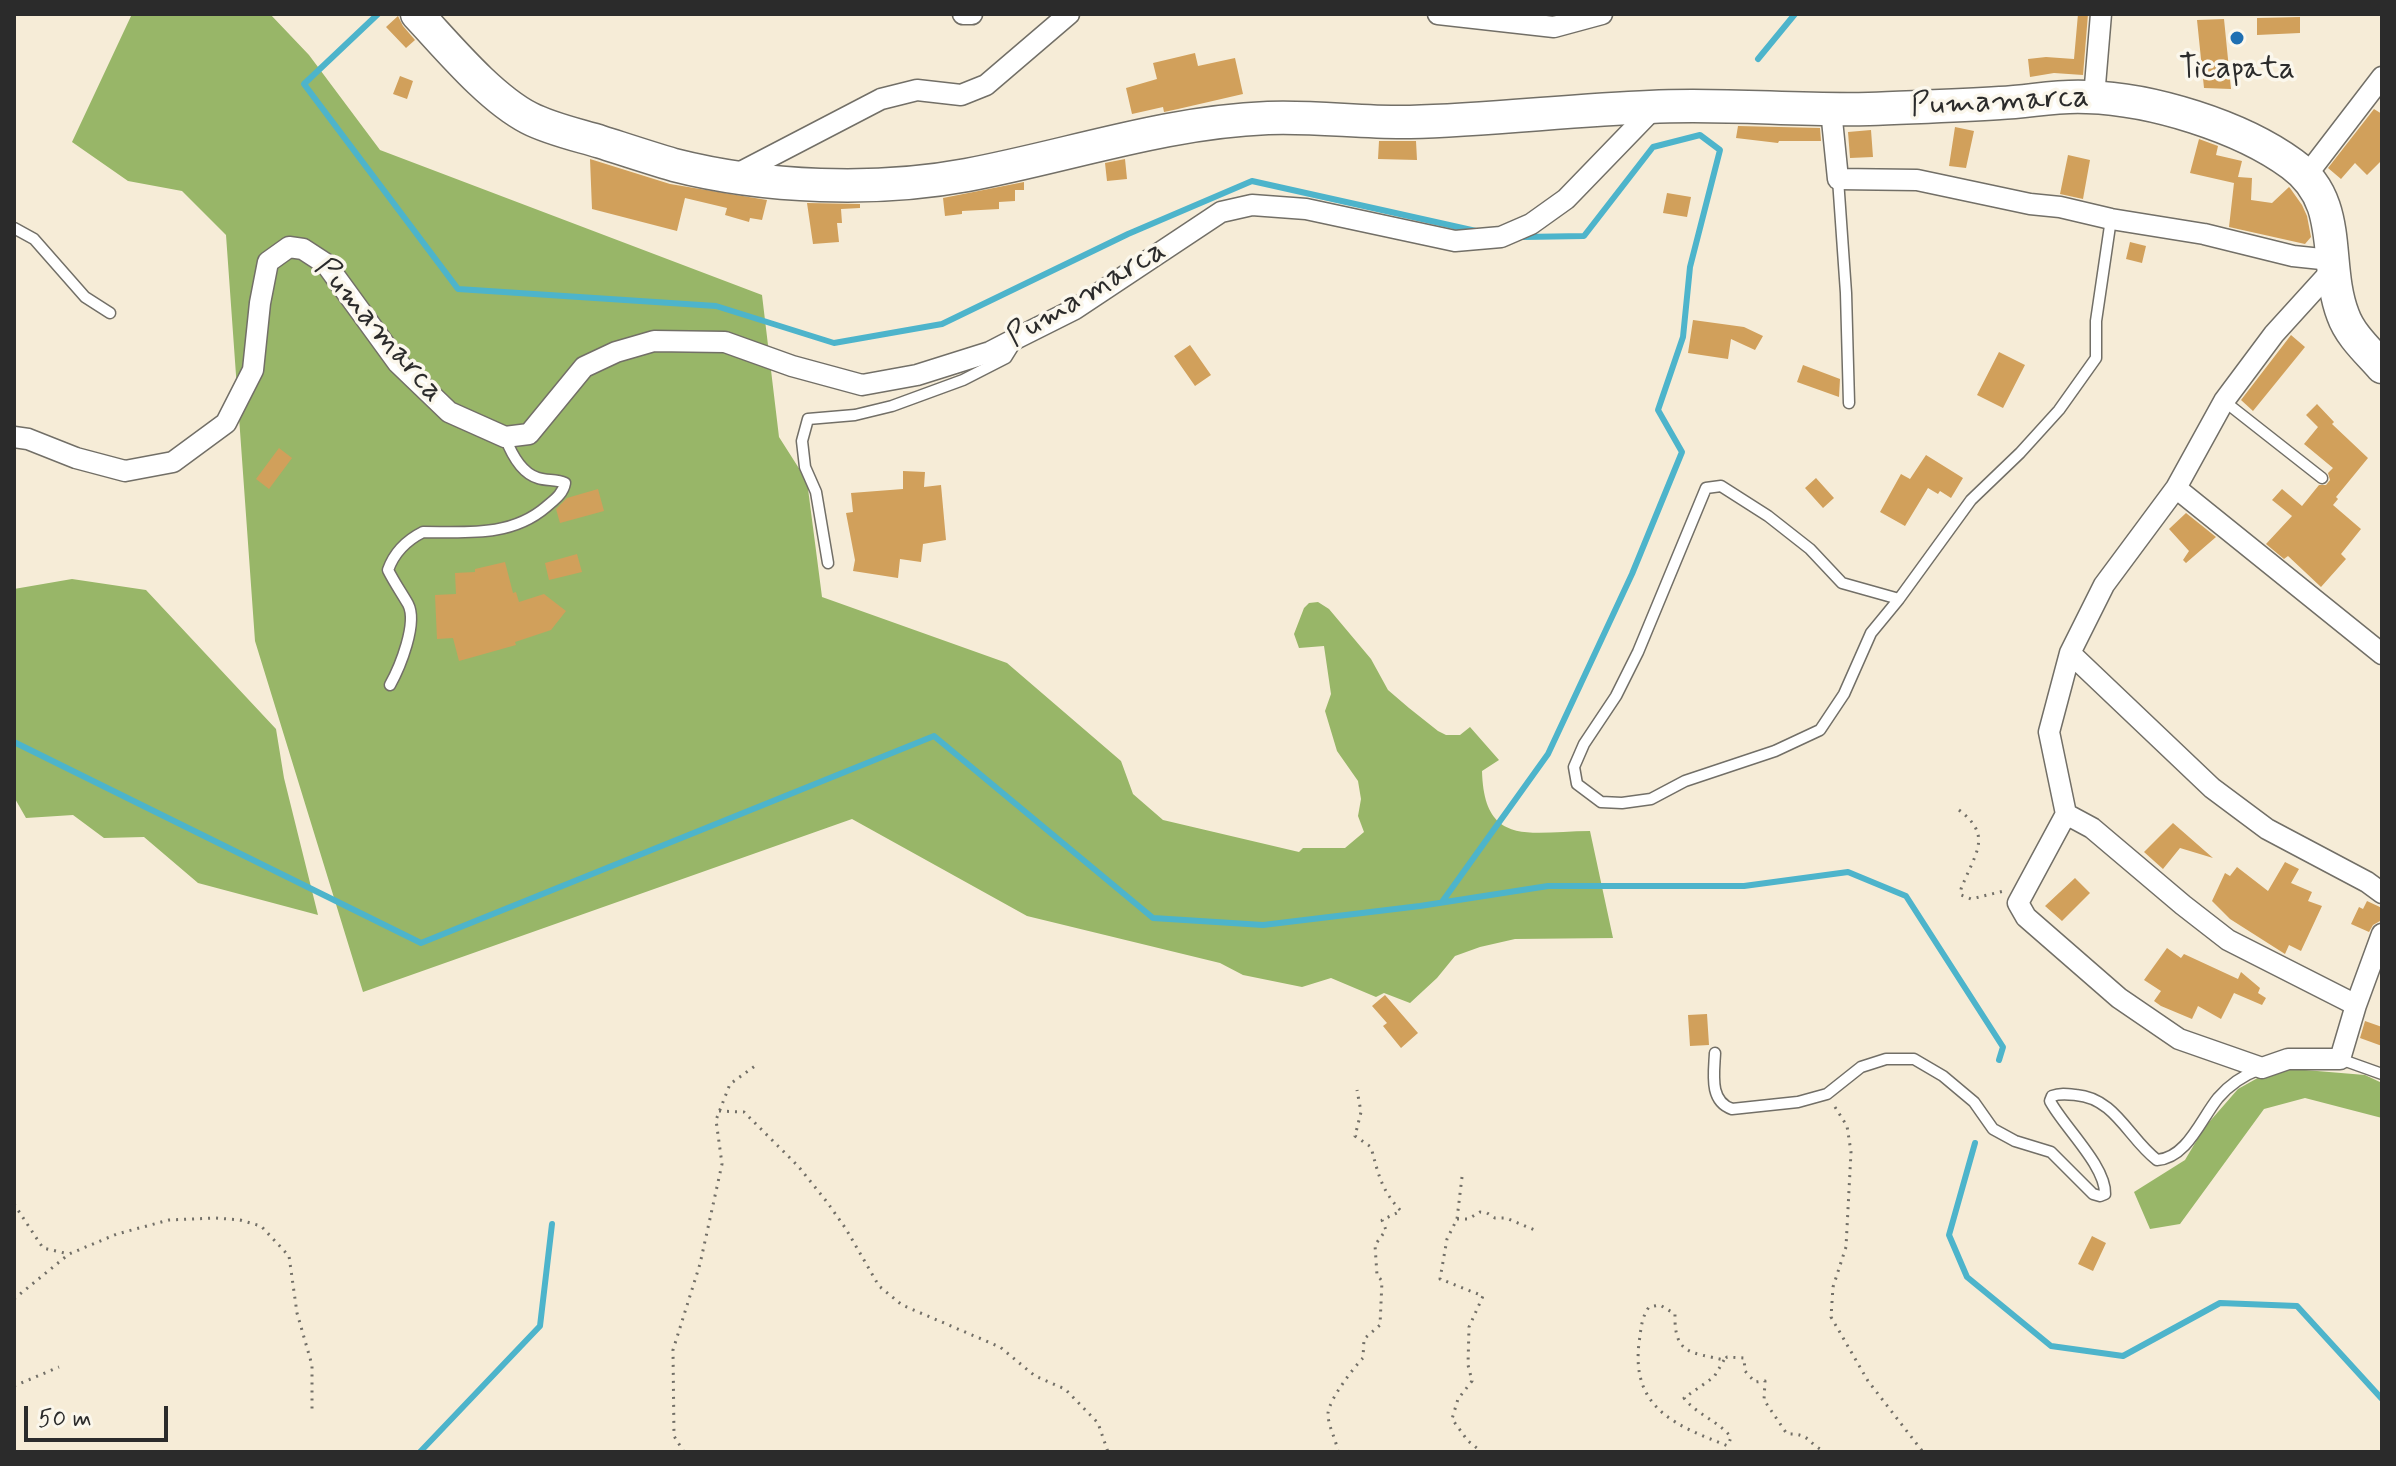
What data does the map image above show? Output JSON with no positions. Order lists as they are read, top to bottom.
{
  "streets": {
    "main road": ["Pumamarca"]
  },
  "places": ["Ticapata"],
  "scale_bar": "50 m"
}
